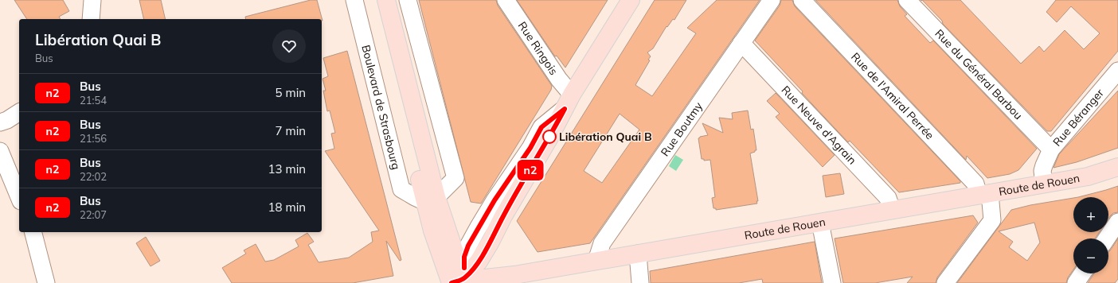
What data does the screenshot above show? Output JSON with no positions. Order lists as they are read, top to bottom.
{
  "streets": {
    "main road": ["Boulevard de Strasbourg", "Route de Rouen"],
    "street": [
      "Rue Ringois",
      "Rue du Général Barbou",
      "Rue de l'Amiral Perrée",
      "Rue Béranger",
      "Rue Neuve d'Agrain",
      "Rue Boutmy"
    ]
  },
  "crossings": [
    ["Rue du Général Barbou", "Rue Béranger"],
    ["Rue de l'Amiral Perrée", "Route de Rouen"],
    ["Boulevard de Strasbourg", "Route de Rouen"],
    ["Rue Béranger", "Route de Rouen"],
    ["Rue Neuve d'Agrain", "Rue Boutmy"],
    ["Rue Neuve d'Agrain", "Route de Rouen"],
    ["Rue Boutmy", "Route de Rouen"]
  ],
  "places": ["Libération Quai B"],
  "lines": ["bus line n2"],
  "page": {
    "on_map": "n2",
    "heading": ["Libération Quai B", "Bus"],
    "list": [
      {
        "mark": "n2",
        "name": "Bus",
        "note": "21:54",
        "value": "5 min"
      },
      {
        "mark": "n2",
        "name": "Bus",
        "note": "21:56",
        "value": "7 min"
      },
      {
        "mark": "n2",
        "name": "Bus",
        "note": "22:02",
        "value": "13 min"
      },
      {
        "mark": "n2",
        "name": "Bus",
        "note": "22:07",
        "value": "18 min"
      }
    ],
    "map_buttons": ["+", "−"]
  }
}
